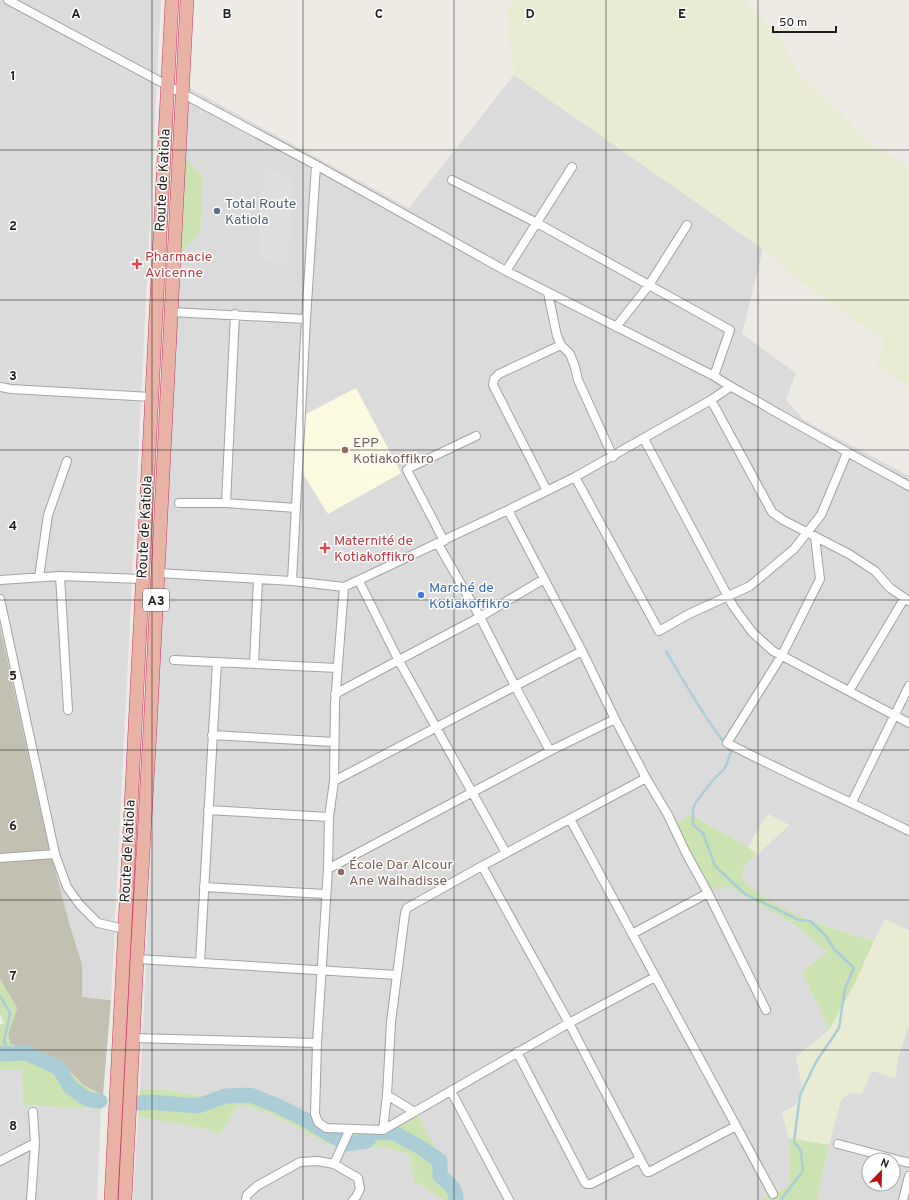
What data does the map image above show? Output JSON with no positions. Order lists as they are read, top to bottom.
{
  "streets": {
    "highway": ["Route de Katiola", "A3"]
  },
  "places": {
    "other": [
      "Total Route Katiola",
      "EPP Kotiakoffikro",
      "Marché de Kotiakoffikro",
      "École Dar Alcour Ane Walhadisse"
    ],
    "health": ["Pharmacie Avicenne", "Maternité de Kotiakoffikro"]
  },
  "scale_bar": "50 m",
  "north": "top right",
  "grid": {
    "columns": [
      "A",
      "B",
      "C",
      "D",
      "E"
    ],
    "rows": [
      "1",
      "2",
      "3",
      "4",
      "5",
      "6",
      "7",
      "8"
    ]
  }
}
